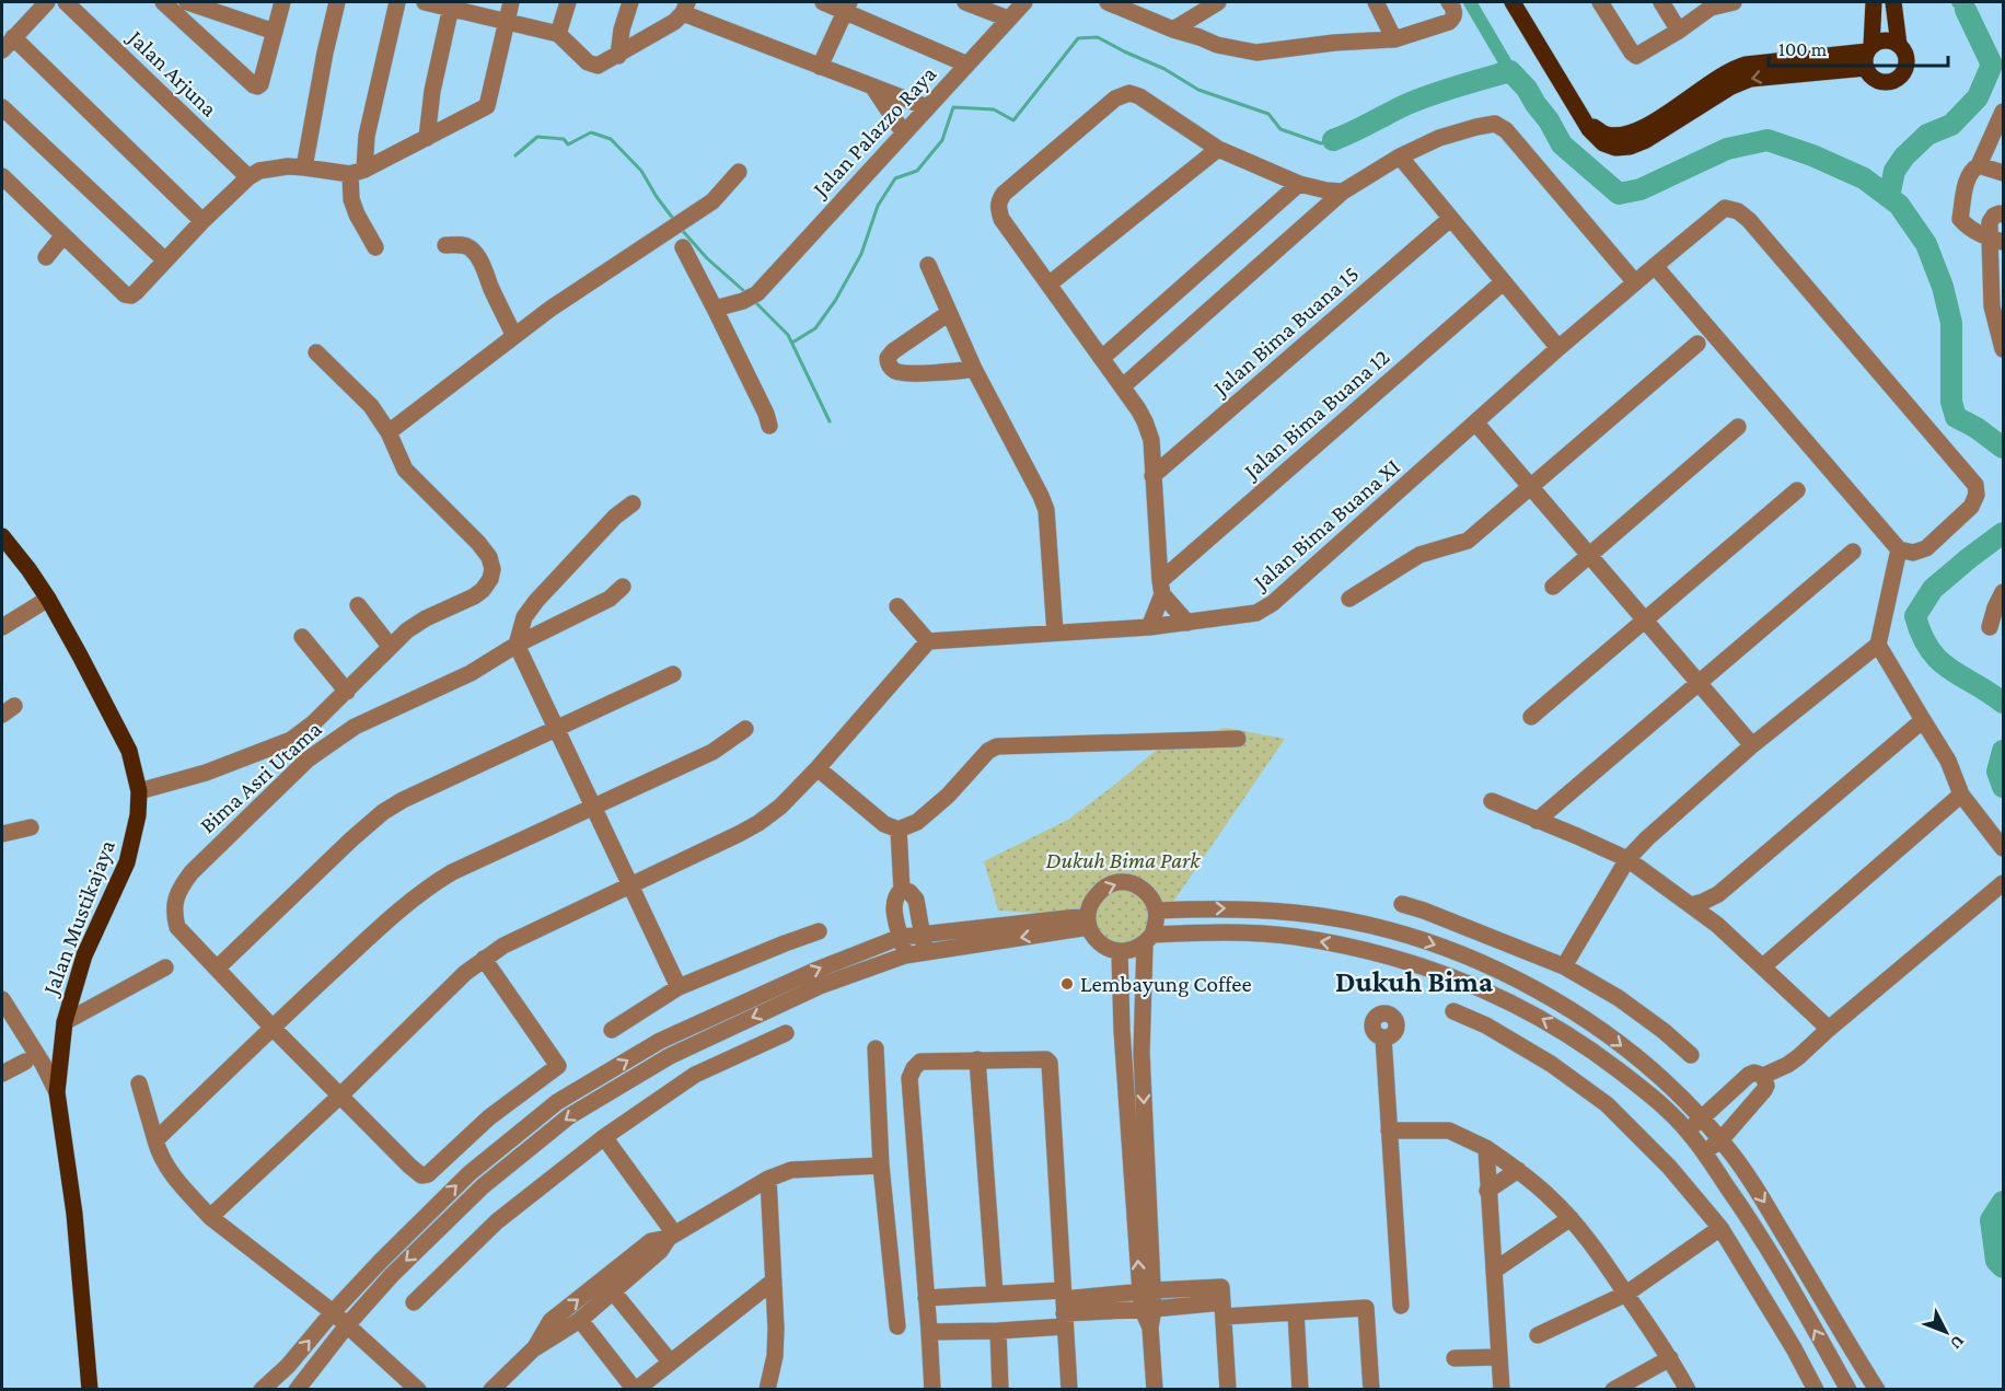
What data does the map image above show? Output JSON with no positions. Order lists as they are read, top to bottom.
{
  "streets": {
    "main road": ["Jalan Mustikajaya"],
    "street": [
      "Jalan Arjuna",
      "Jalan Palazzo Raya",
      "Jalan Bima Buana 15",
      "Jalan Bima Buana 12",
      "Jalan Bima Buana XI",
      "Bima Asri Utama"
    ]
  },
  "districts": ["Dukuh Bima"],
  "parks": ["Dukuh Bima Park"],
  "places": ["Lembayung Coffee"],
  "scale_bar": "100 m",
  "north": "bottom right"
}
